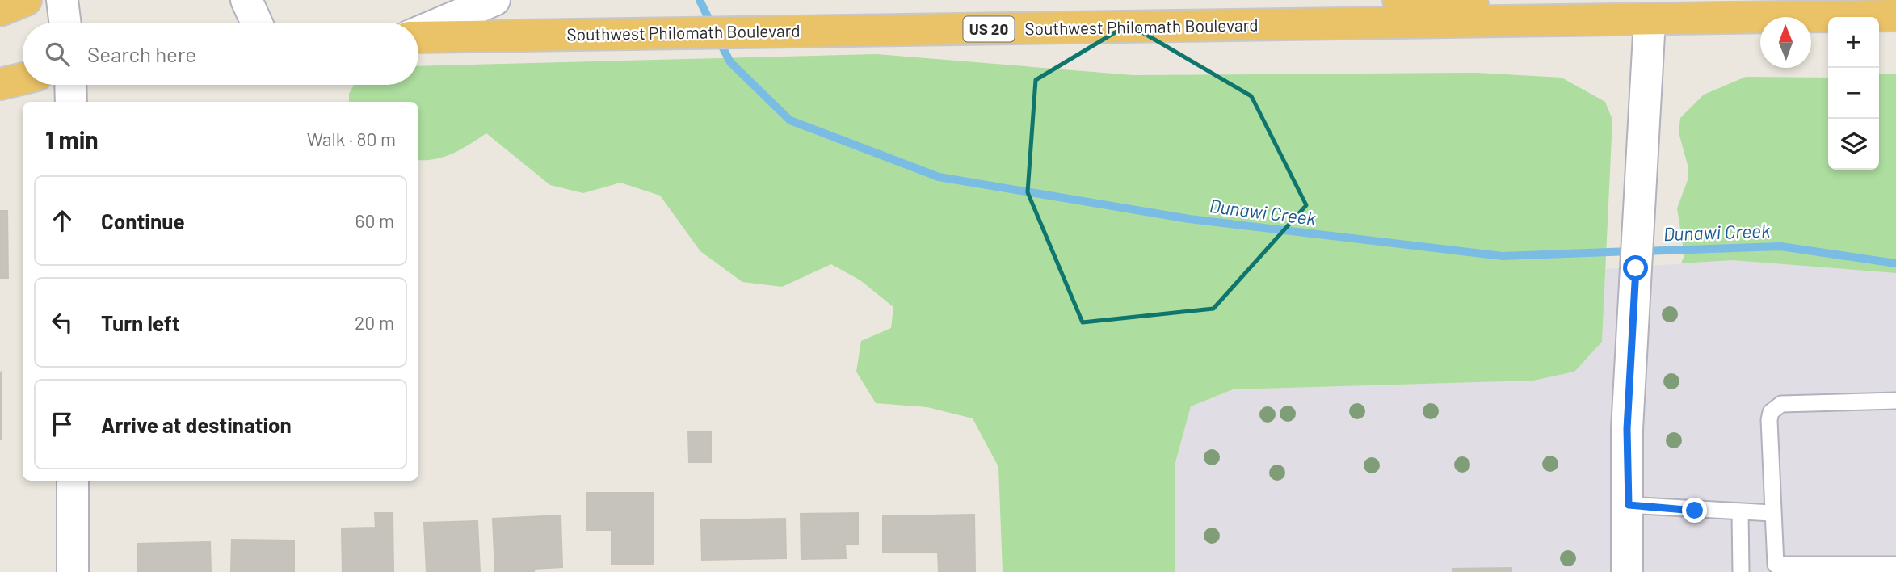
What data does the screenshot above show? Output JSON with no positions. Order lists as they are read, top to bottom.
{
  "streets": {
    "highway": ["Southwest Philomath Boulevard", "US 20"]
  },
  "water": ["Dunawi Creek"],
  "north": "top",
  "page": {
    "map_buttons": ["+", "−"],
    "search": "Search here",
    "heading": ["1 min", "Walk · 80 m"],
    "list": [
      ["Continue", "60 m"],
      ["Turn left", "20 m"],
      "Arrive at destination"
    ]
  }
}
